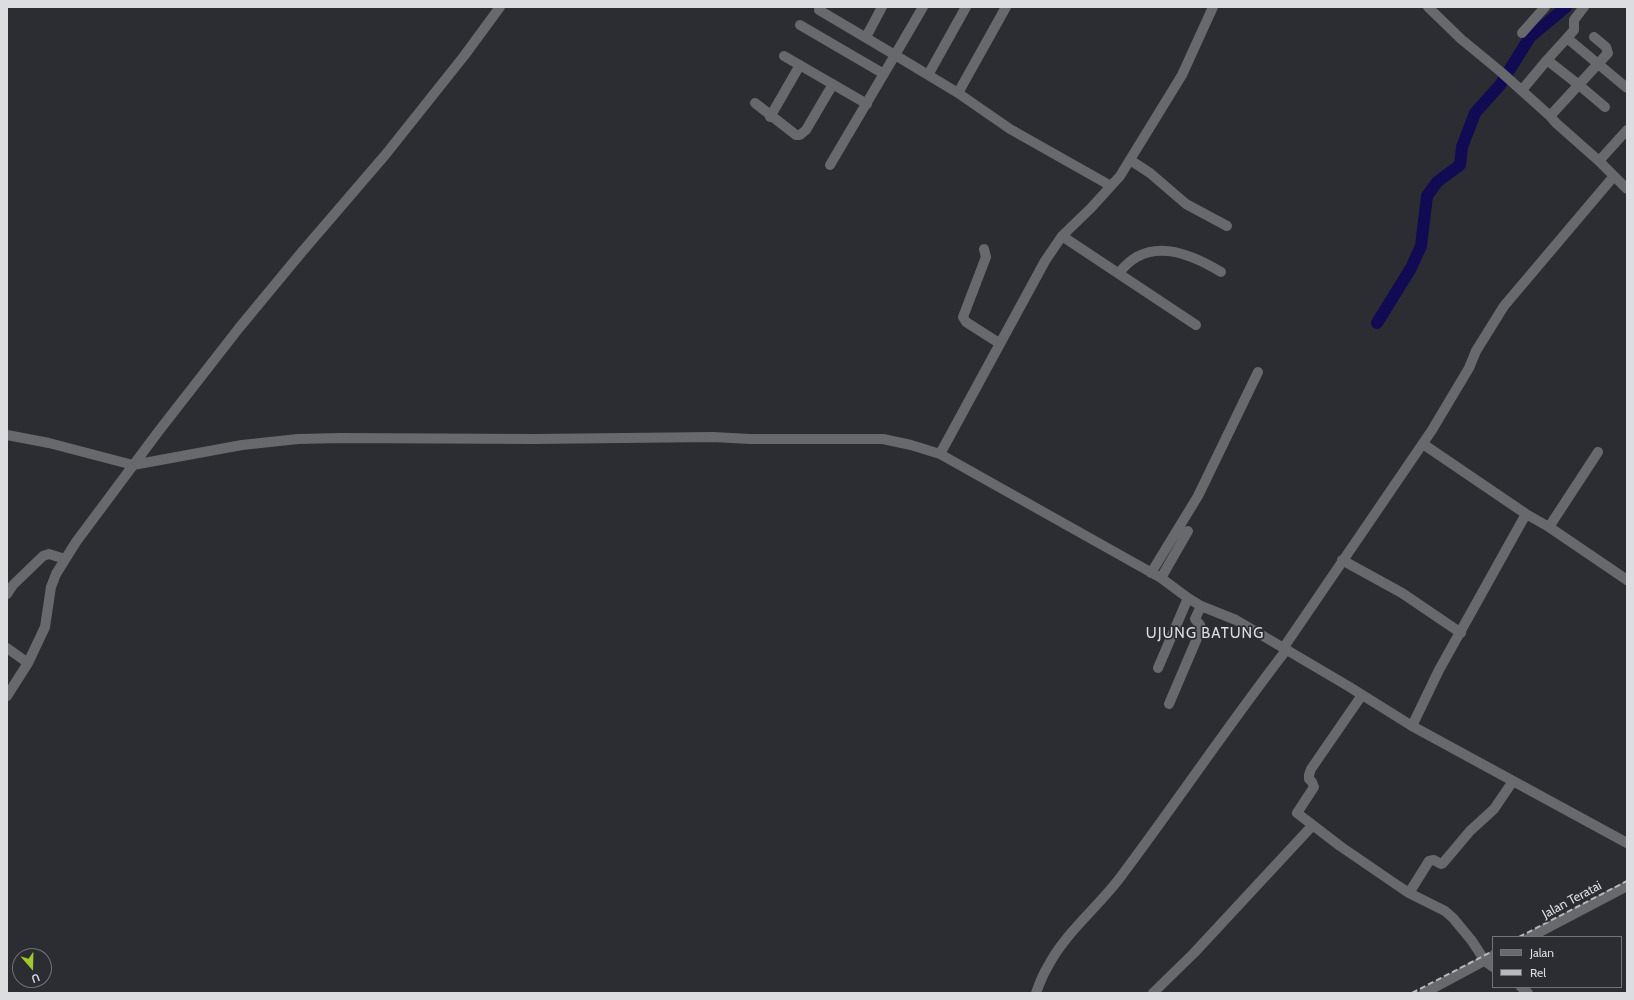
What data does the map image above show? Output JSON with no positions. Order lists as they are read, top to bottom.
{
  "streets": {
    "street": ["Jalan Teratai"]
  },
  "districts": ["UJUNG BATUNG"],
  "legend": ["Jalan", "Rel"],
  "north": "bottom"
}
